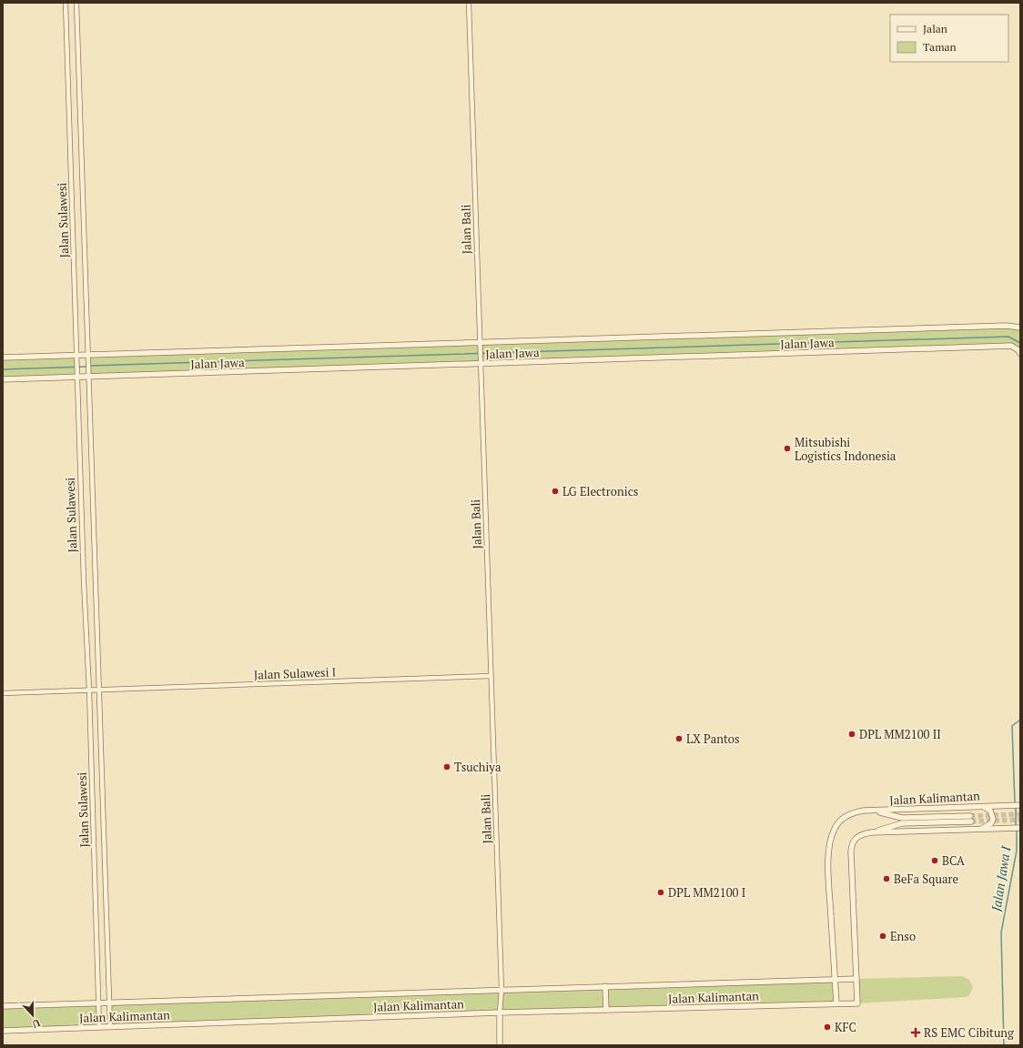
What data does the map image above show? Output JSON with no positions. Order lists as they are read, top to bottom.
{
  "streets": {
    "street": [
      "Jalan Sulawesi",
      "Jalan Bali",
      "Jalan Jawa",
      "Jalan Sulawesi I",
      "Jalan Kalimantan"
    ]
  },
  "crossings": [
    ["Jalan Sulawesi", "Jalan Jawa"],
    ["Jalan Sulawesi", "Jalan Sulawesi I"],
    ["Jalan Sulawesi", "Jalan Kalimantan"],
    ["Jalan Bali", "Jalan Jawa"],
    ["Jalan Bali", "Jalan Sulawesi I"],
    ["Jalan Bali", "Jalan Kalimantan"]
  ],
  "water": ["Jalan Jawa I"],
  "places": {
    "other": [
      "Mitsubishi Logistics Indonesia",
      "LG Electronics",
      "DPL MM2100 II",
      "LX Pantos",
      "Tsuchiya",
      "BCA",
      "BeFa Square",
      "DPL MM2100 I",
      "Enso",
      "KFC"
    ],
    "health": ["RS EMC Cibitung"]
  },
  "legend": ["Jalan", "Taman"],
  "north": "bottom"
}
